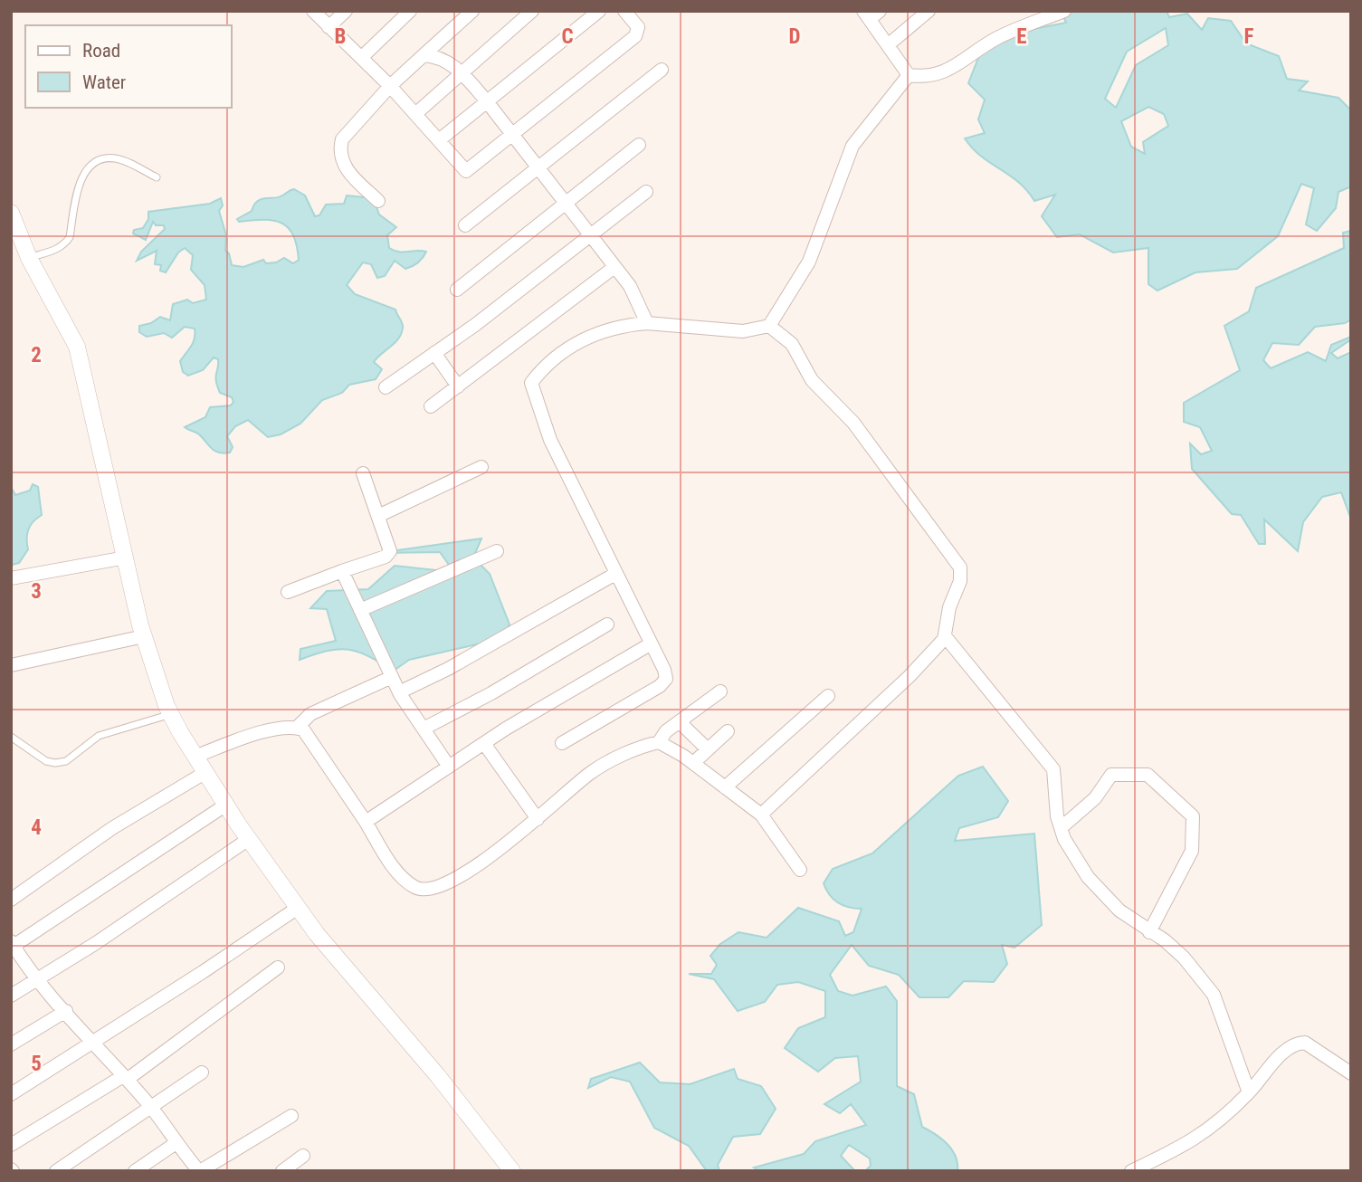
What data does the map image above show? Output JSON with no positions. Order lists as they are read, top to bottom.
{
  "legend": ["Road", "Water"],
  "grid": {
    "columns": [
      "B",
      "C",
      "D",
      "E",
      "F"
    ],
    "rows": [
      "2",
      "3",
      "4",
      "5"
    ]
  }
}
